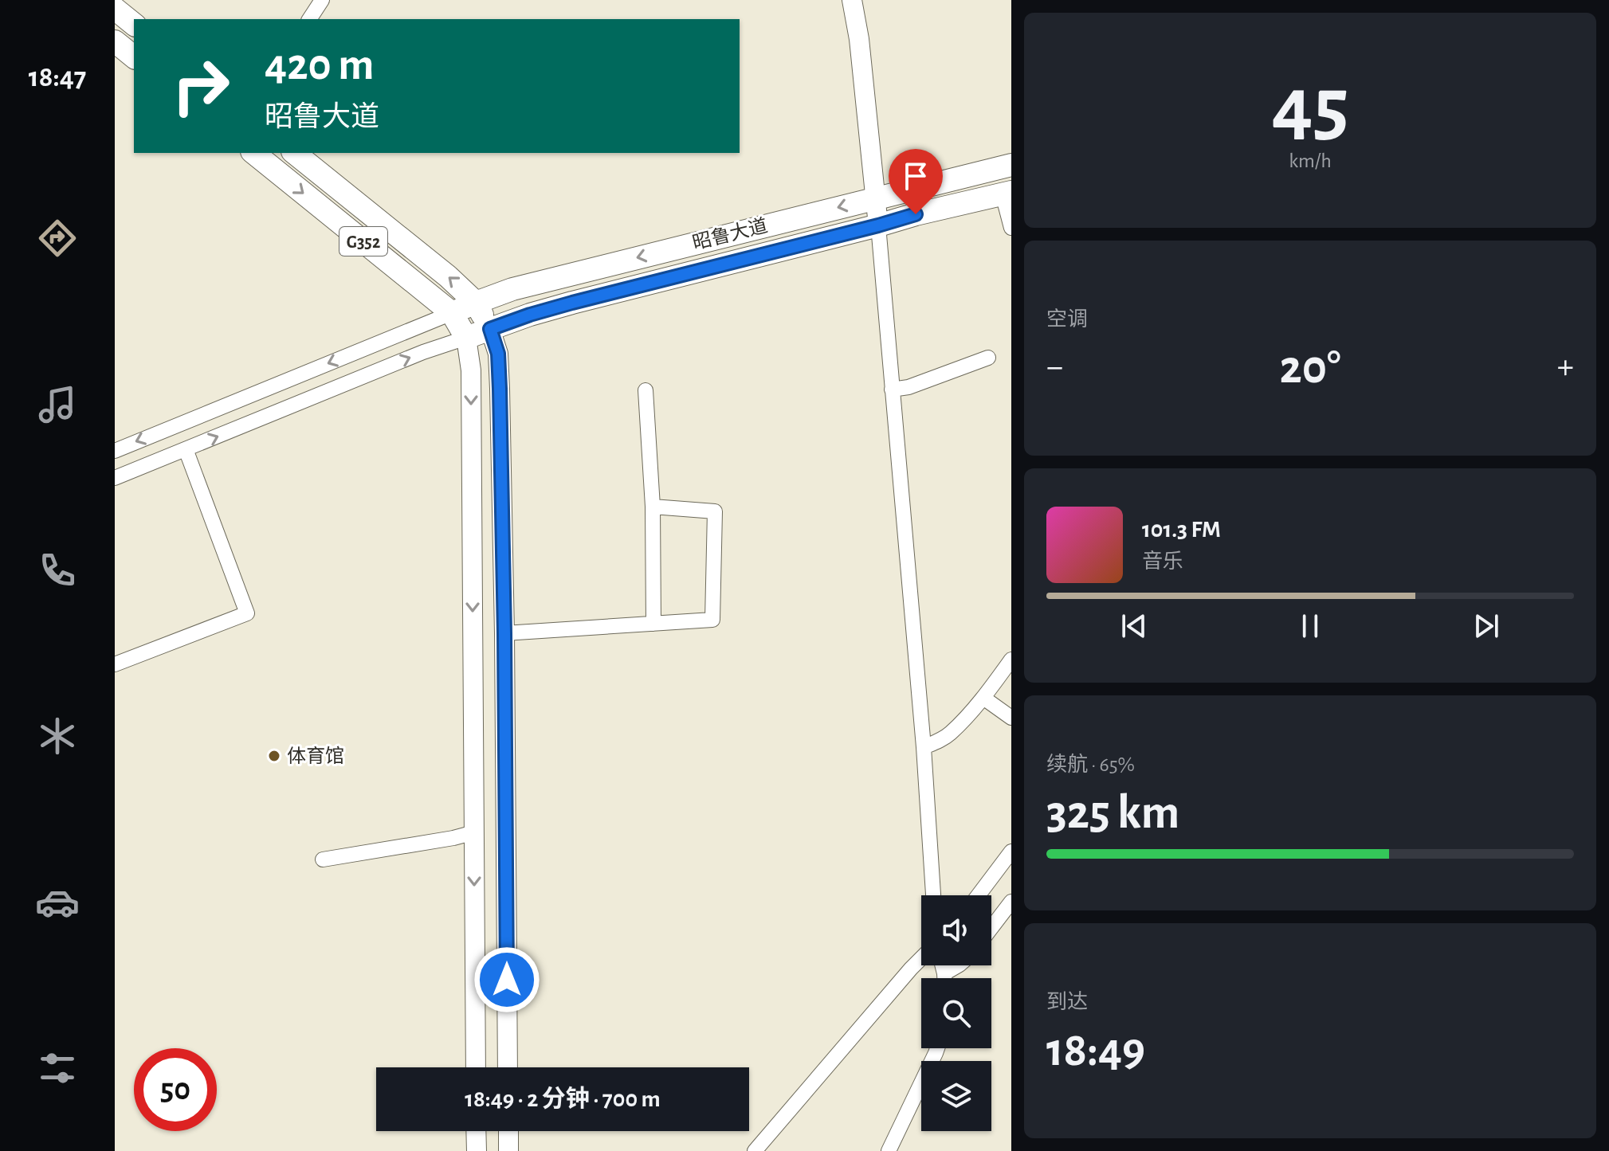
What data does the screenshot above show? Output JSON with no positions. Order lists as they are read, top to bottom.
{
  "streets": {
    "highway": ["昭鲁大道", "G352"]
  },
  "crossings": [
    ["昭鲁大道", "G352"]
  ],
  "places": ["体育馆"],
  "page": {
    "tabs": "18:47",
    "tile": [
      ["45", "km/h"],
      "空调",
      ["续航 · 65%", "325 km"],
      ["到达", "18:49"]
    ],
    "turn": ["420 m", "昭鲁大道"],
    "heat": ["−", "20°", "+"],
    "song": ["101.3 FM", "音乐"],
    "limit": "50",
    "trip": "18:49 · 2 分钟 · 700 m"
  }
}
